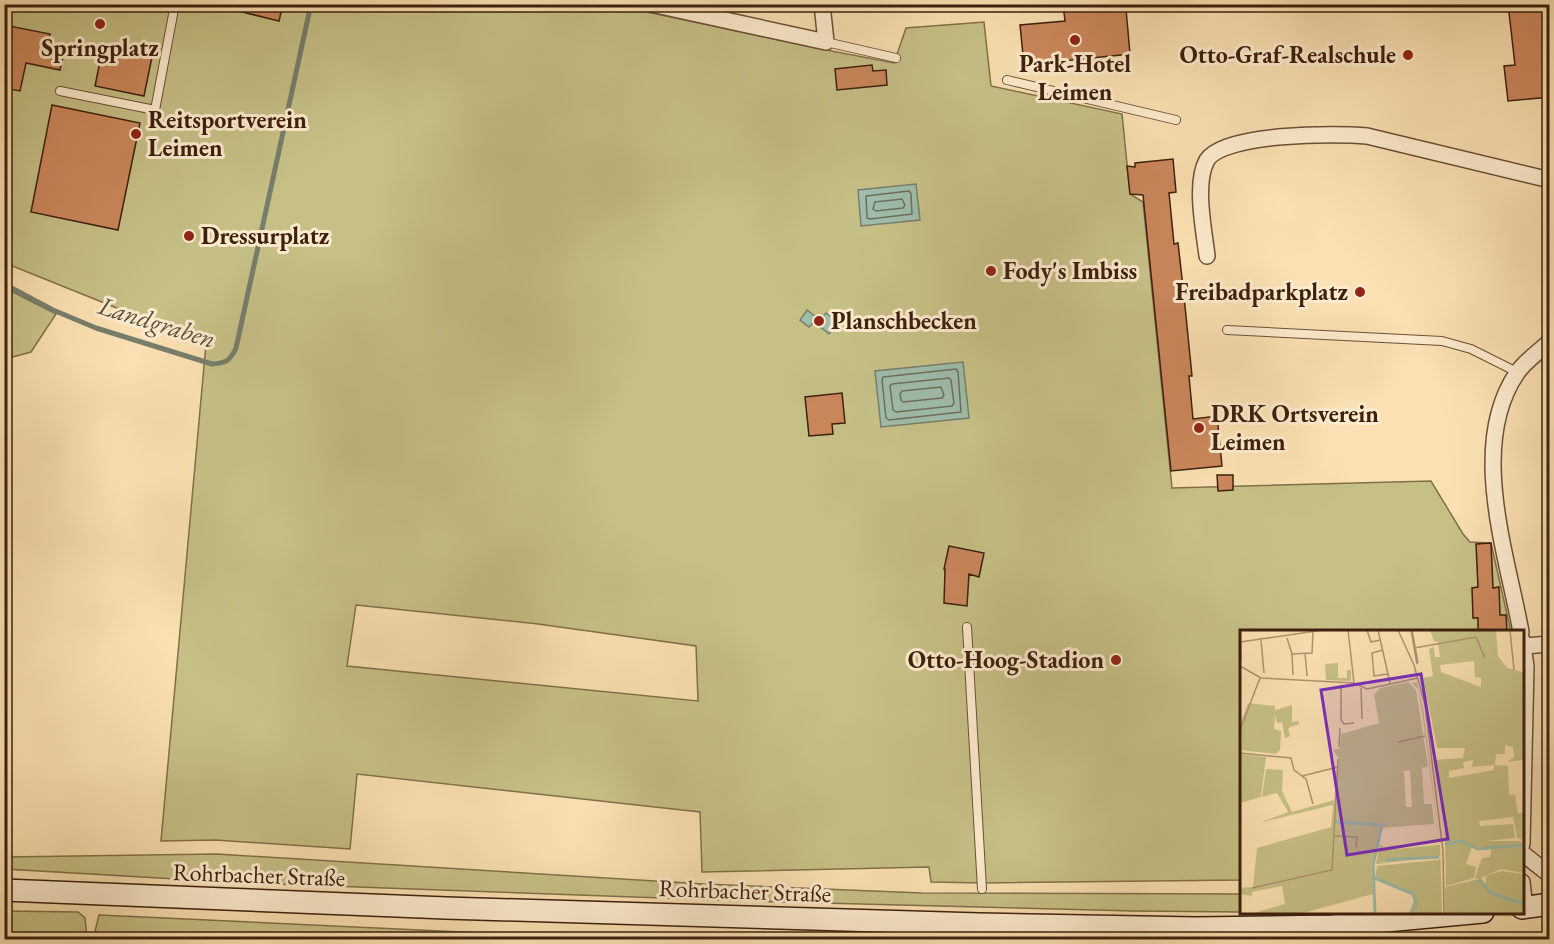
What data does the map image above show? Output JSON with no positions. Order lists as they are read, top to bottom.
{
  "streets": {
    "main road": ["Rohrbacher Straße"]
  },
  "water": ["Landgraben"],
  "places": [
    "Springplatz",
    "Park-Hotel Leimen",
    "Otto-Graf-Realschule",
    "Reitsportverein Leimen",
    "Dressurplatz",
    "Fody's Imbiss",
    "Freibadparkplatz",
    "Planschbecken",
    "DRK Ortsverein Leimen",
    "Otto-Hoog-Stadion"
  ]
}
